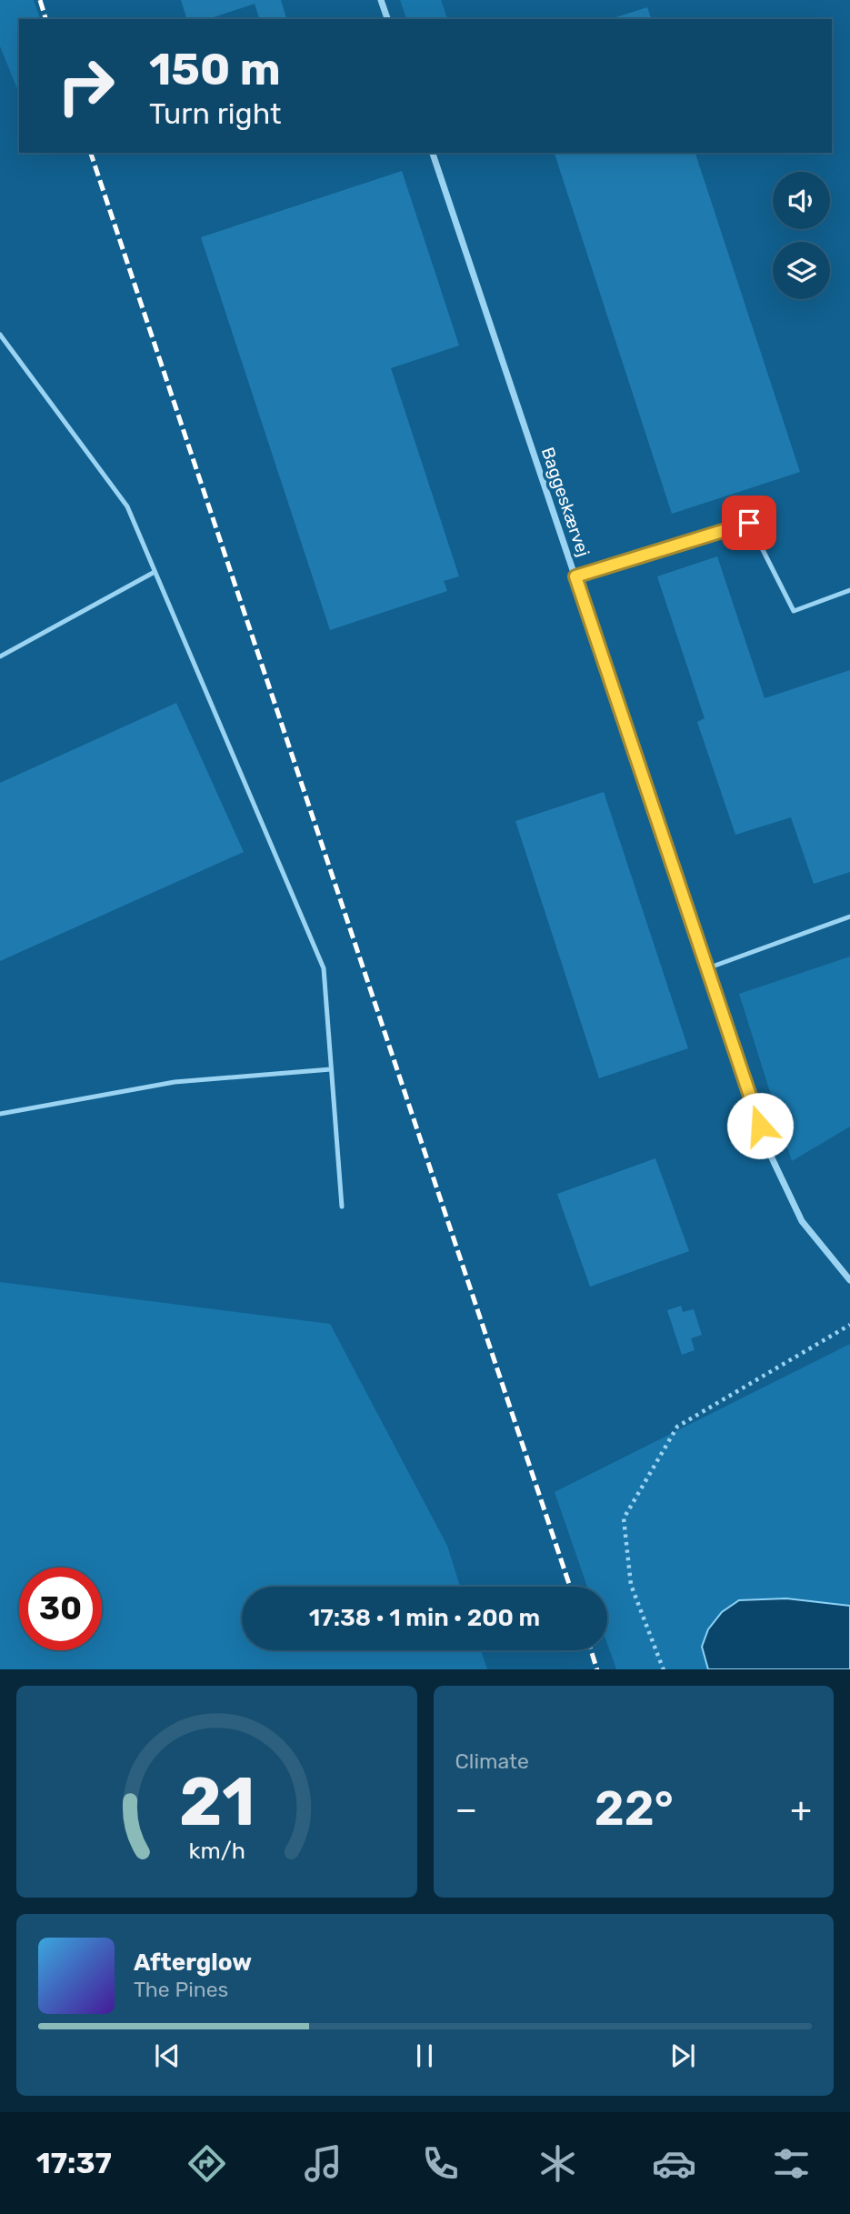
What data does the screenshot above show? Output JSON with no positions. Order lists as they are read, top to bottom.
{
  "streets": {
    "street": ["Baggeskærvej"]
  },
  "page": {
    "turn": ["150 m", "Turn right"],
    "limit": "30",
    "trip": "17:38 · 1 min · 200 m",
    "tile": "Climate",
    "heat": ["−", "22°", "+"],
    "song": ["Afterglow", "The Pines"],
    "tabs": "17:37",
    "gauge": ["21", "km/h"]
  }
}
